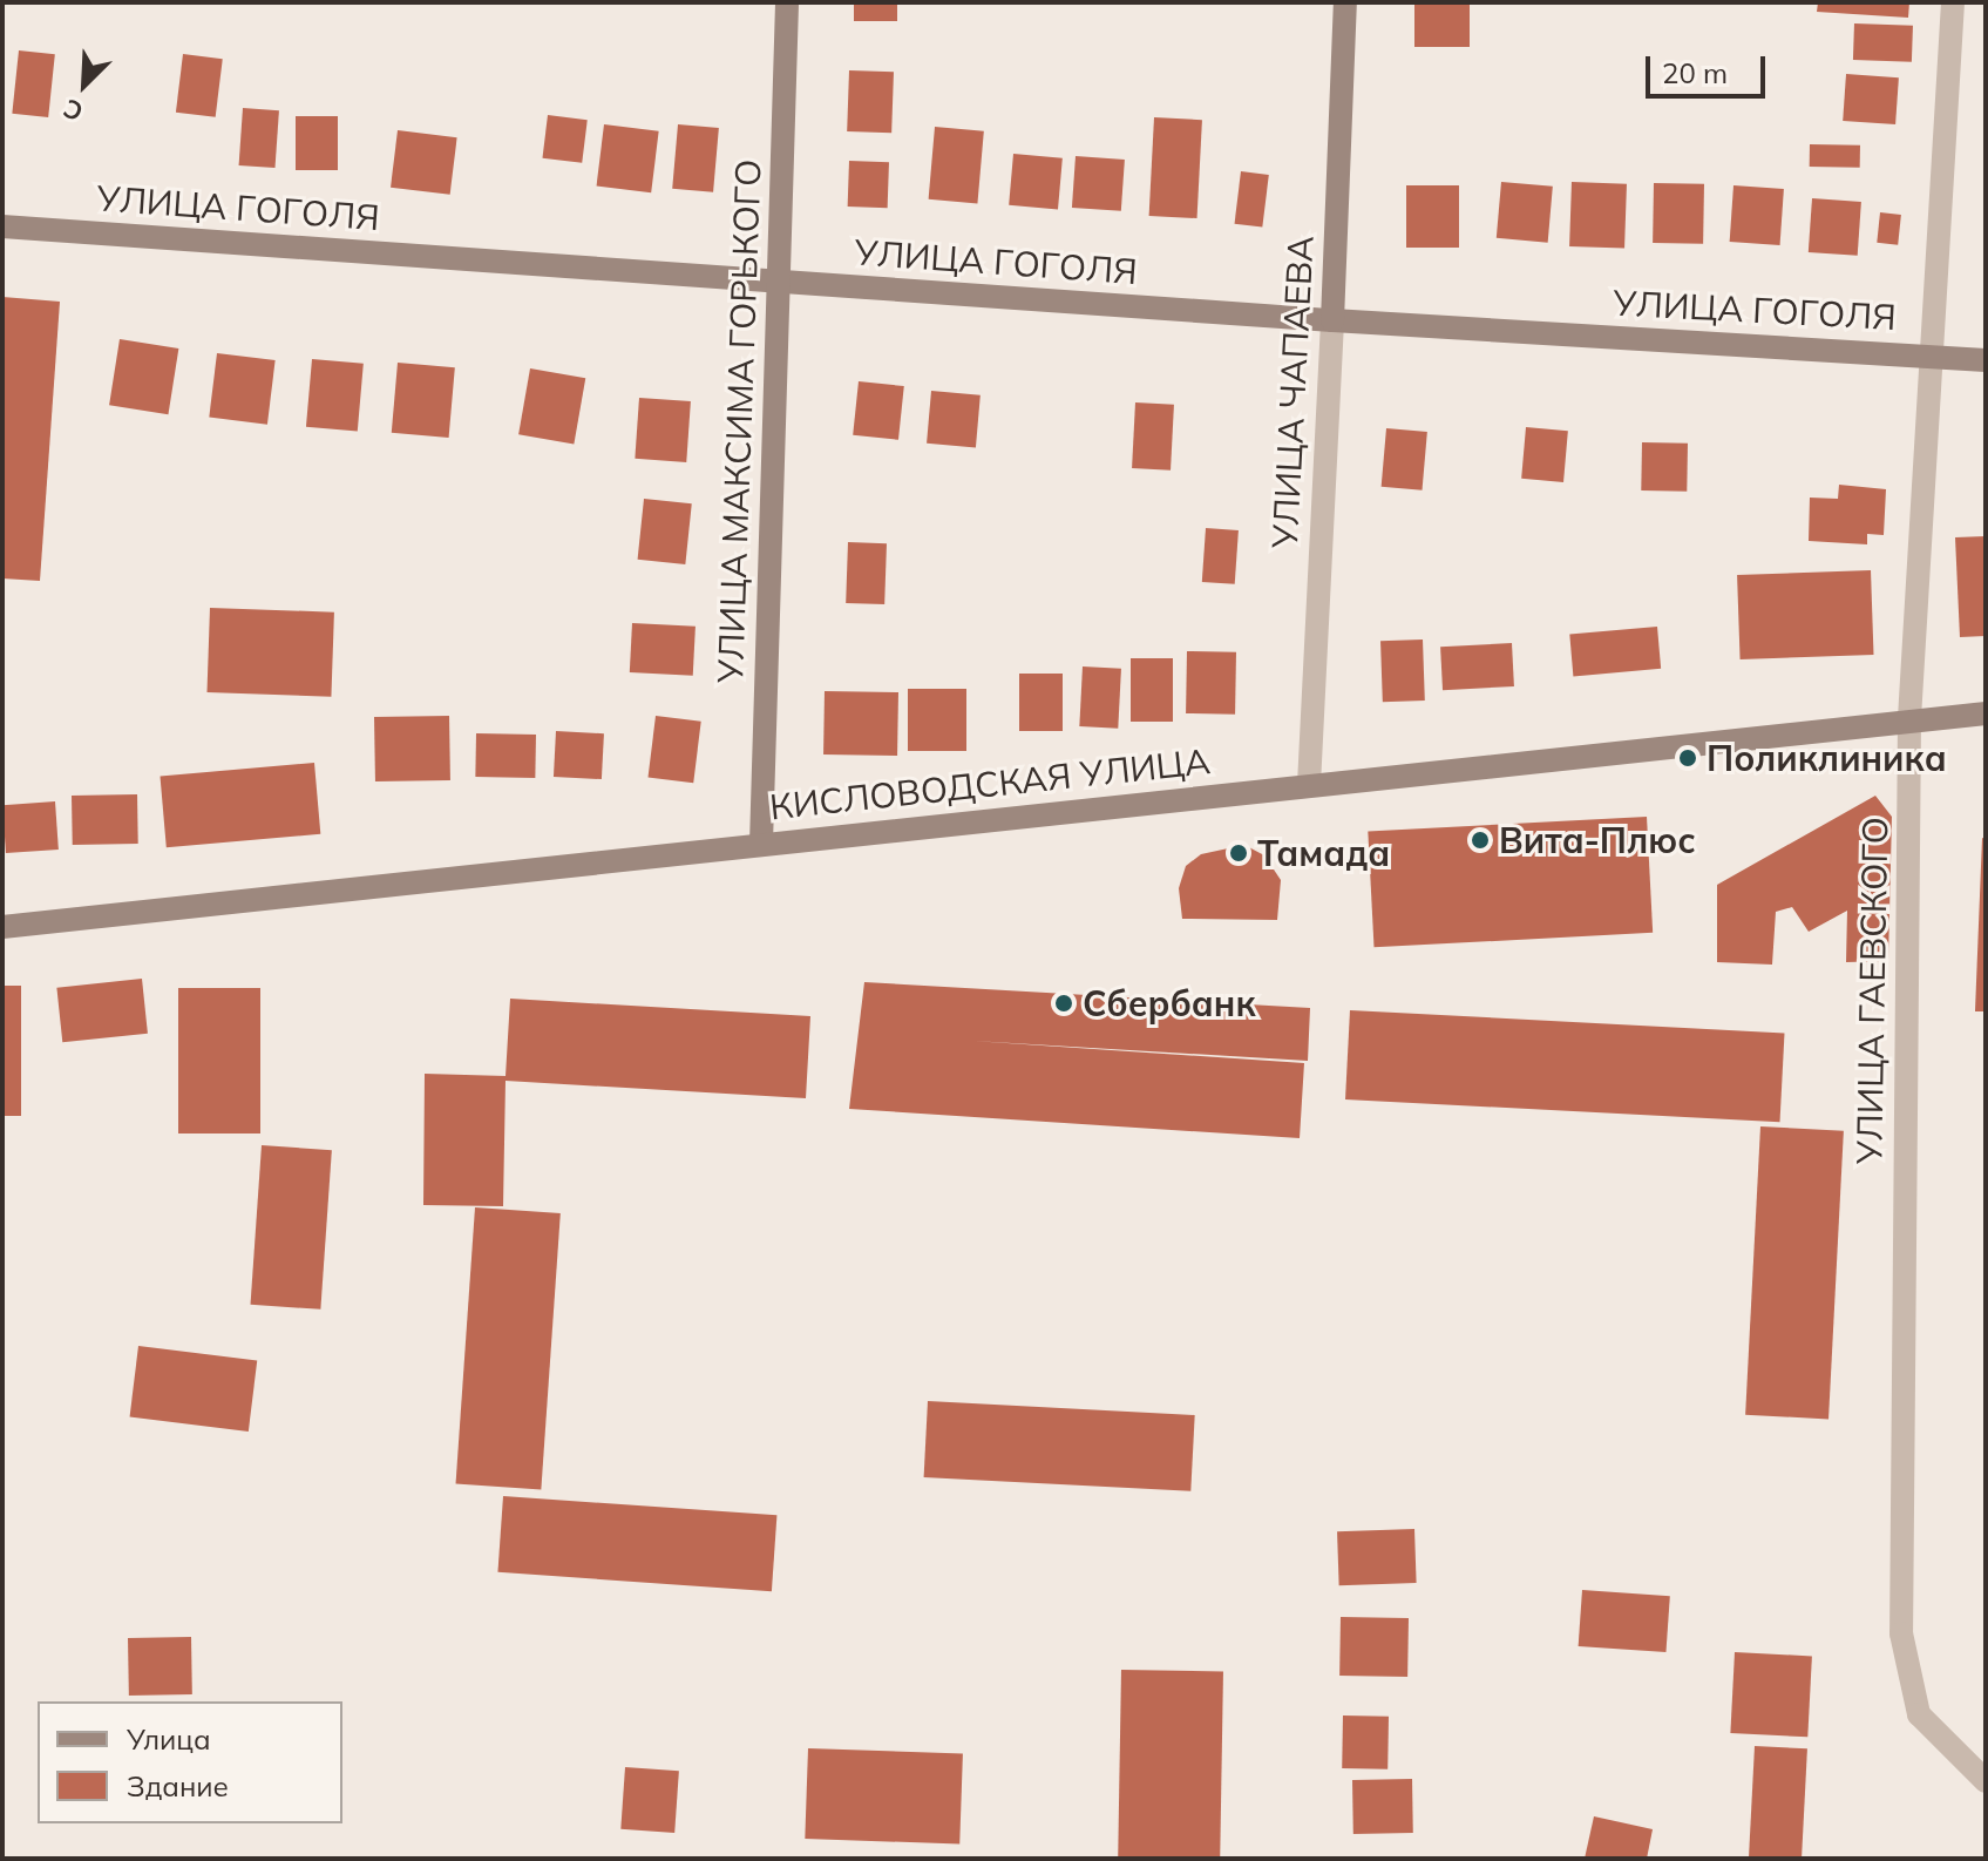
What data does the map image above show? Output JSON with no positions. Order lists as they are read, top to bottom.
{
  "streets": {
    "street": [
      "УЛИЦА ГОГОЛЯ",
      "УЛИЦА ЧАПАЕВА",
      "УЛИЦА МАКСИМА ГОРЬКОГО",
      "КИСЛОВОДСКАЯ УЛИЦА",
      "УЛИЦА ГАЕВСКОГО"
    ]
  },
  "crossings": [
    ["УЛИЦА ГОГОЛЯ", "УЛИЦА ЧАПАЕВА"],
    ["УЛИЦА ГОГОЛЯ", "УЛИЦА МАКСИМА ГОРЬКОГО"],
    ["УЛИЦА ГОГОЛЯ", "УЛИЦА ГАЕВСКОГО"],
    ["УЛИЦА ЧАПАЕВА", "КИСЛОВОДСКАЯ УЛИЦА"],
    ["УЛИЦА МАКСИМА ГОРЬКОГО", "КИСЛОВОДСКАЯ УЛИЦА"],
    ["КИСЛОВОДСКАЯ УЛИЦА", "УЛИЦА ГАЕВСКОГО"]
  ],
  "places": [
    "Поликлиника",
    "Вита-Плюс",
    "Тамада",
    "Сбербанк"
  ],
  "legend": ["Улица", "Здание"],
  "scale_bar": "20 m",
  "north": "bottom left"
}
